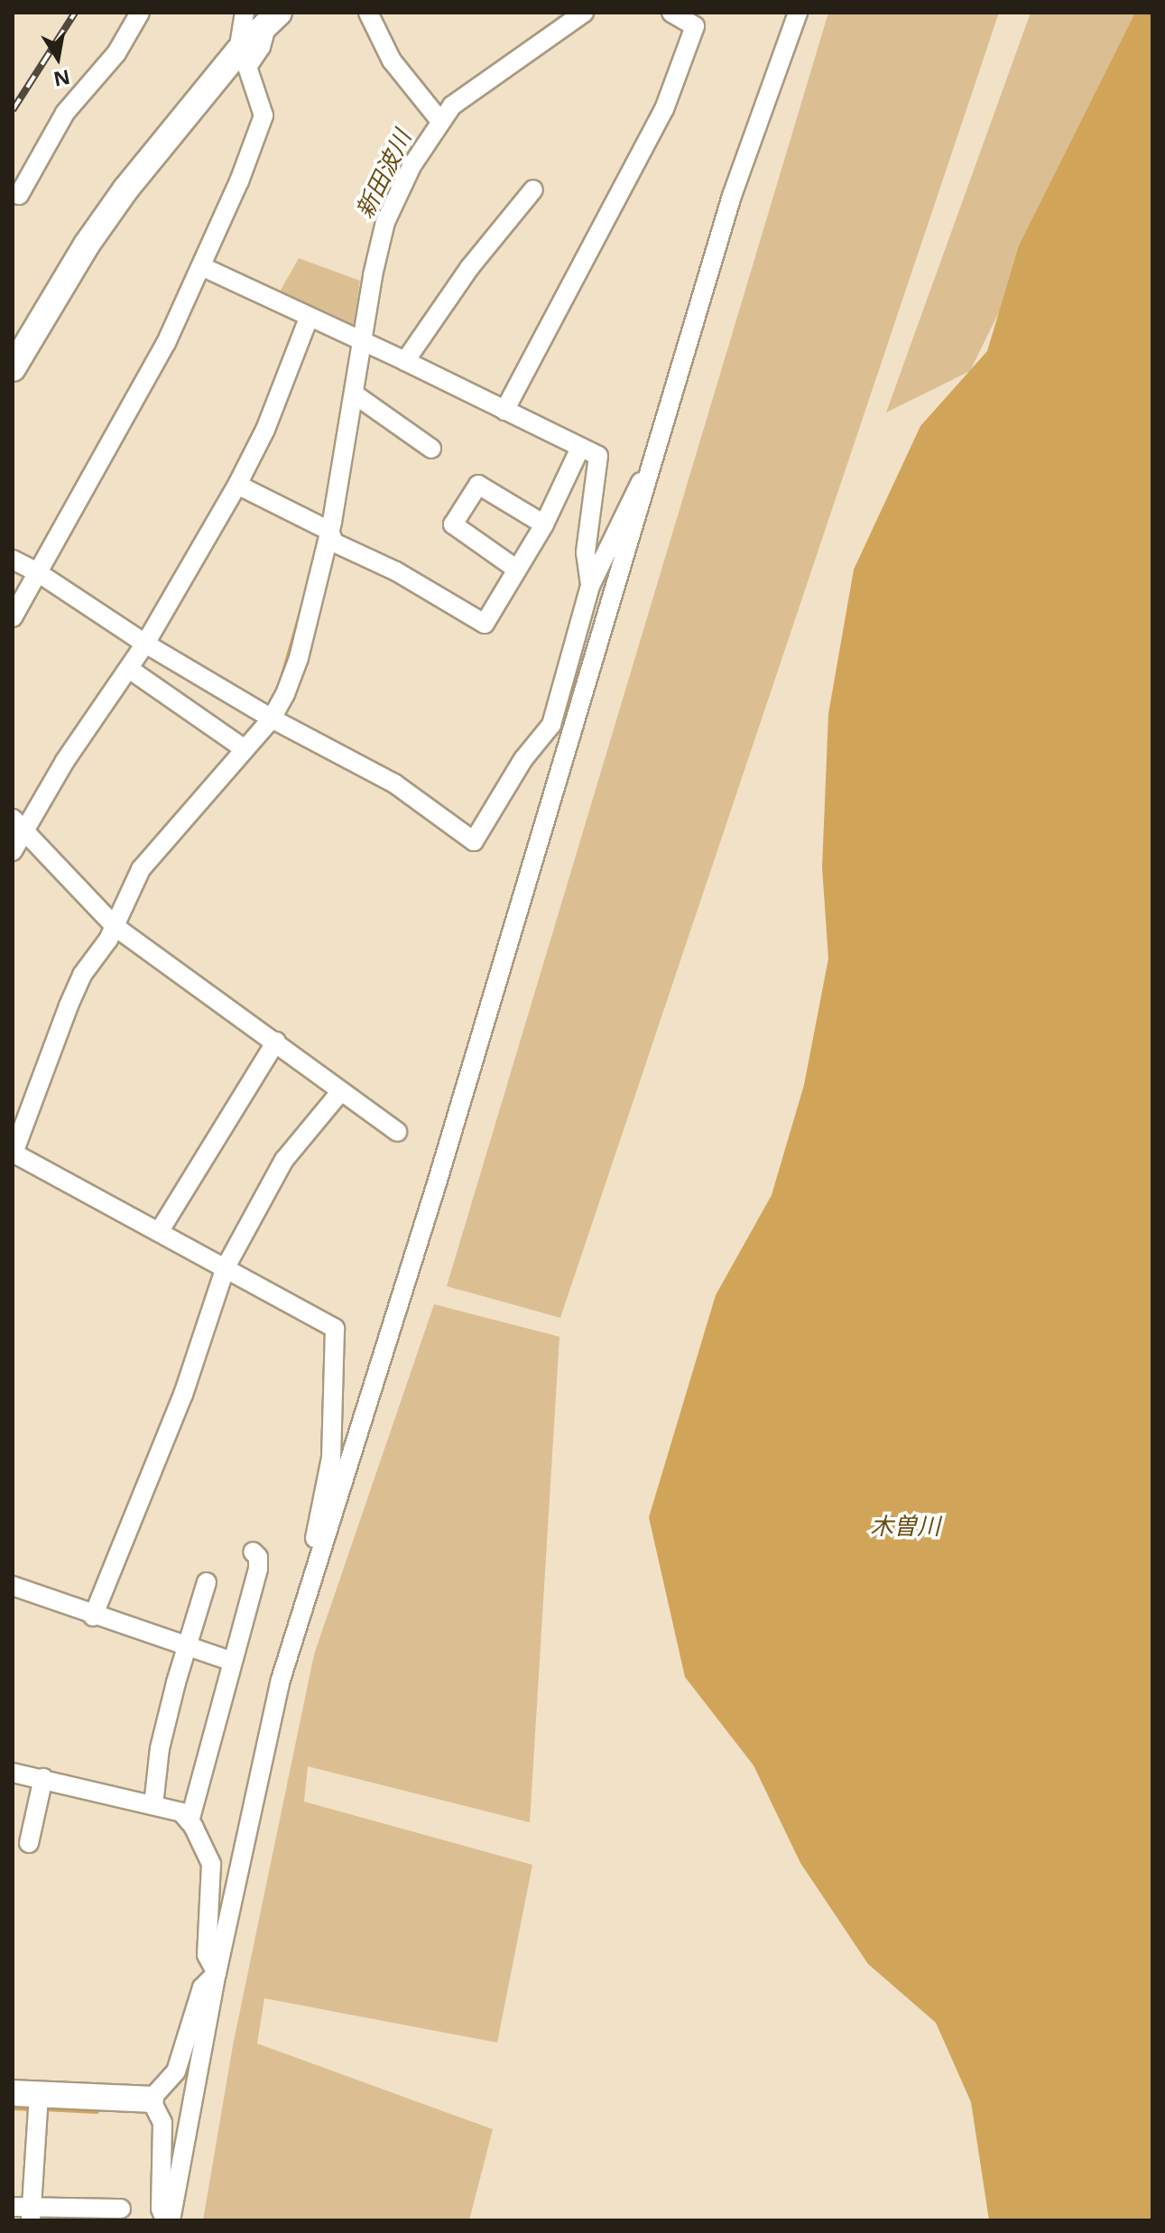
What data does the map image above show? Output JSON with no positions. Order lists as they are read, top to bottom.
{
  "water": ["新田波川", "木曽川"],
  "north": "bottom"
}
